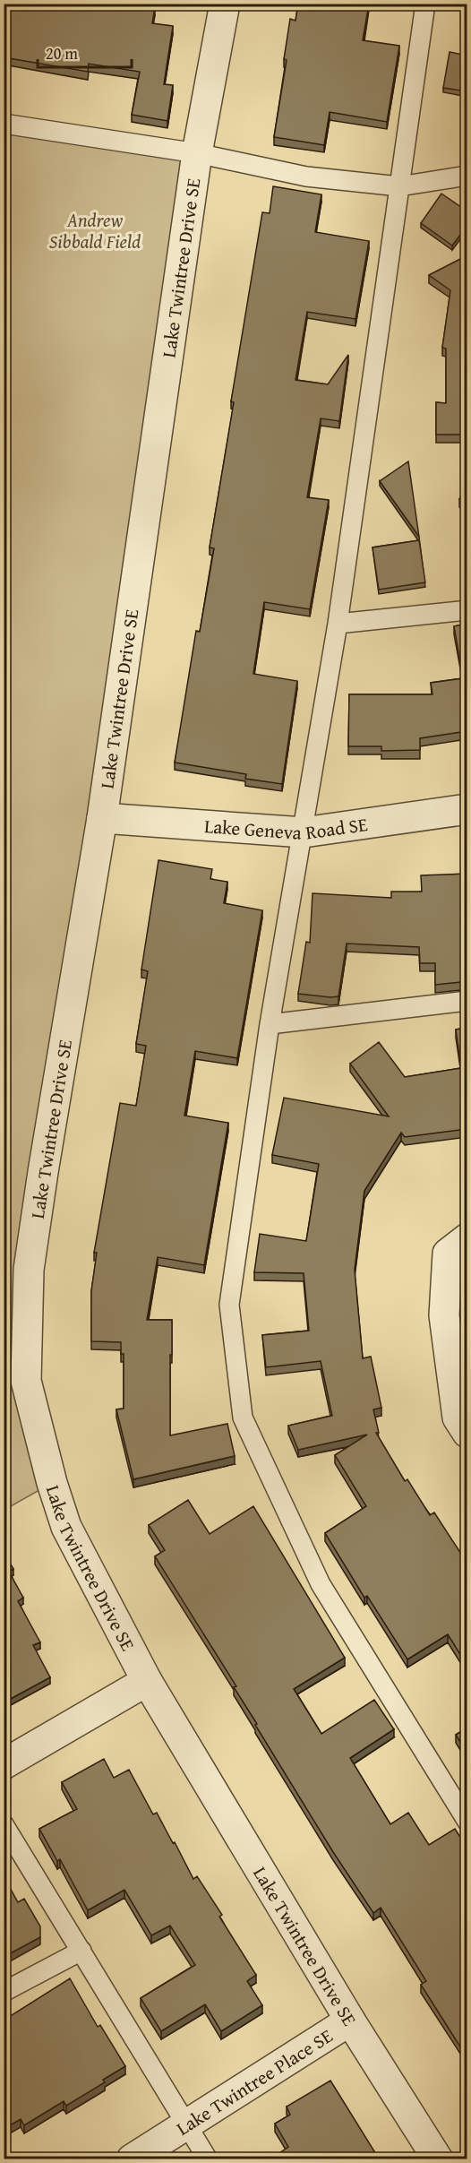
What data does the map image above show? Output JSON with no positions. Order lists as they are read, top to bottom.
{
  "streets": {
    "street": ["Lake Twintree Drive SE", "Lake Geneva Road SE", "Lake Twintree Place SE"]
  },
  "crossings": [
    ["Lake Twintree Drive SE", "Lake Geneva Road SE"],
    ["Lake Twintree Drive SE", "Lake Twintree Place SE"]
  ],
  "parks": ["Andrew Sibbald Field"],
  "scale_bar": "20 m"
}
